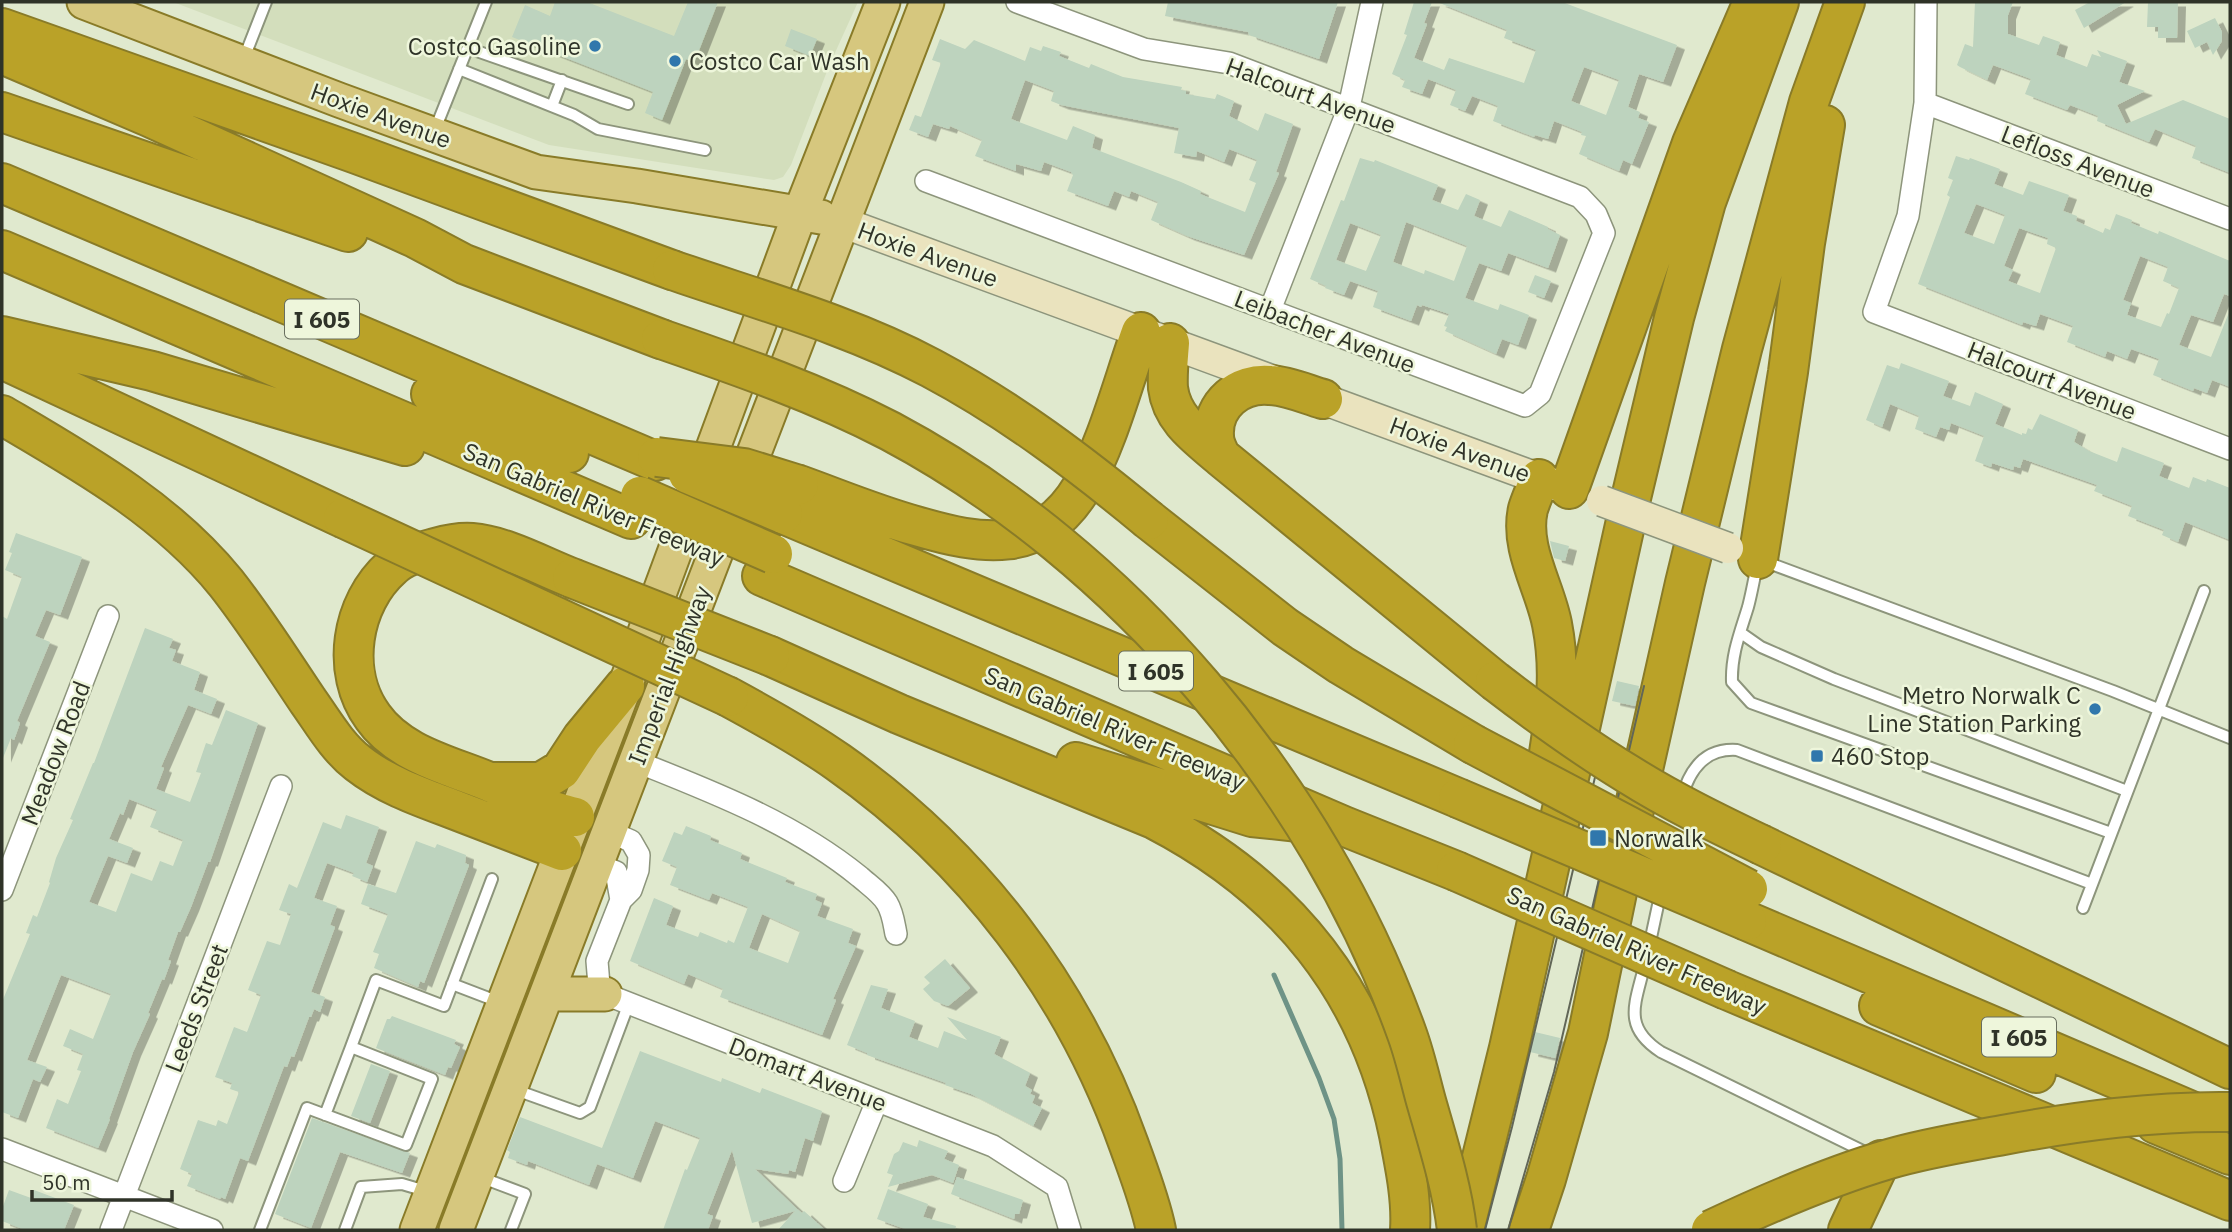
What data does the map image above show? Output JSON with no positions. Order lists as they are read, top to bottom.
{
  "streets": {
    "highway": ["I 605", "San Gabriel River Freeway"],
    "main road": ["Hoxie Avenue", "Imperial Highway"],
    "street": [
      "Halcourt Avenue",
      "Lefloss Avenue",
      "Leibacher Avenue",
      "Meadow Road",
      "Leeds Street",
      "Domart Avenue"
    ]
  },
  "crossings": [
    ["Halcourt Avenue", "Lefloss Avenue"],
    ["Halcourt Avenue", "Leibacher Avenue"],
    ["Hoxie Avenue", "Imperial Highway"]
  ],
  "places": {
    "other": ["Costco Gasoline", "Costco Car Wash", "Metro Norwalk C Line Station Parking"],
    "transit": ["460 Stop", "Norwalk"]
  },
  "scale_bar": "50 m"
}
